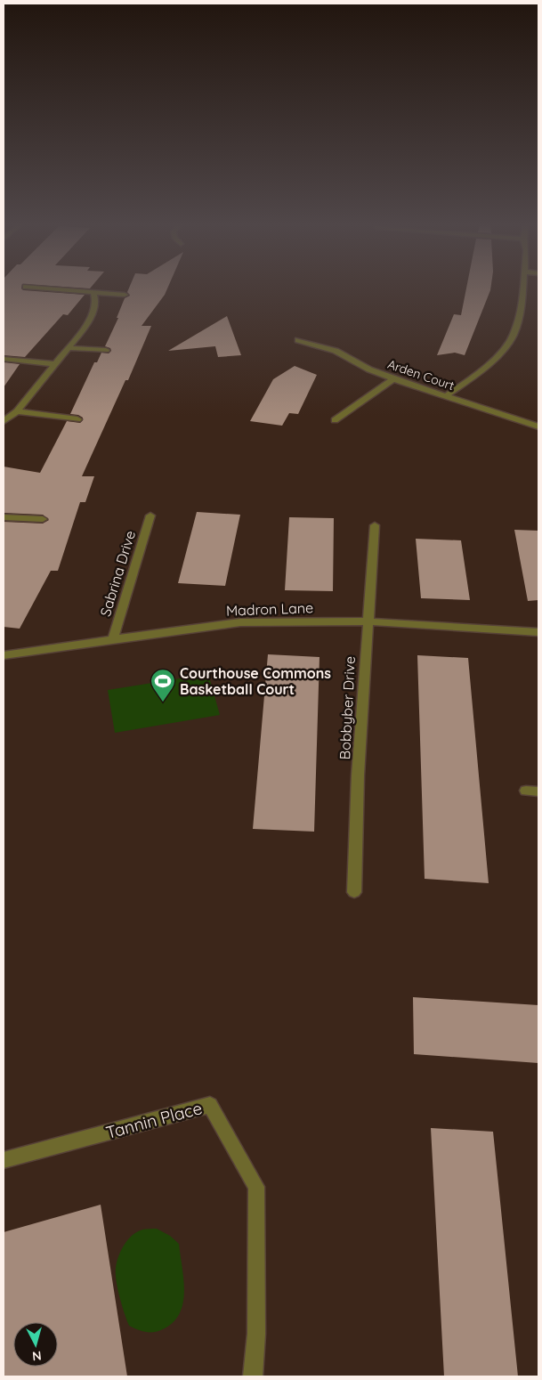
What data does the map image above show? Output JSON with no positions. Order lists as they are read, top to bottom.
{
  "streets": {
    "street": [
      "Arden Court",
      "Sabrina Drive",
      "Madron Lane",
      "Bobbyber Drive",
      "Tannin Place"
    ]
  },
  "crossings": [
    ["Sabrina Drive", "Madron Lane"],
    ["Madron Lane", "Bobbyber Drive"]
  ],
  "places": {
    "sports": ["Courthouse Commons Basketball Court"]
  },
  "north": "bottom"
}
